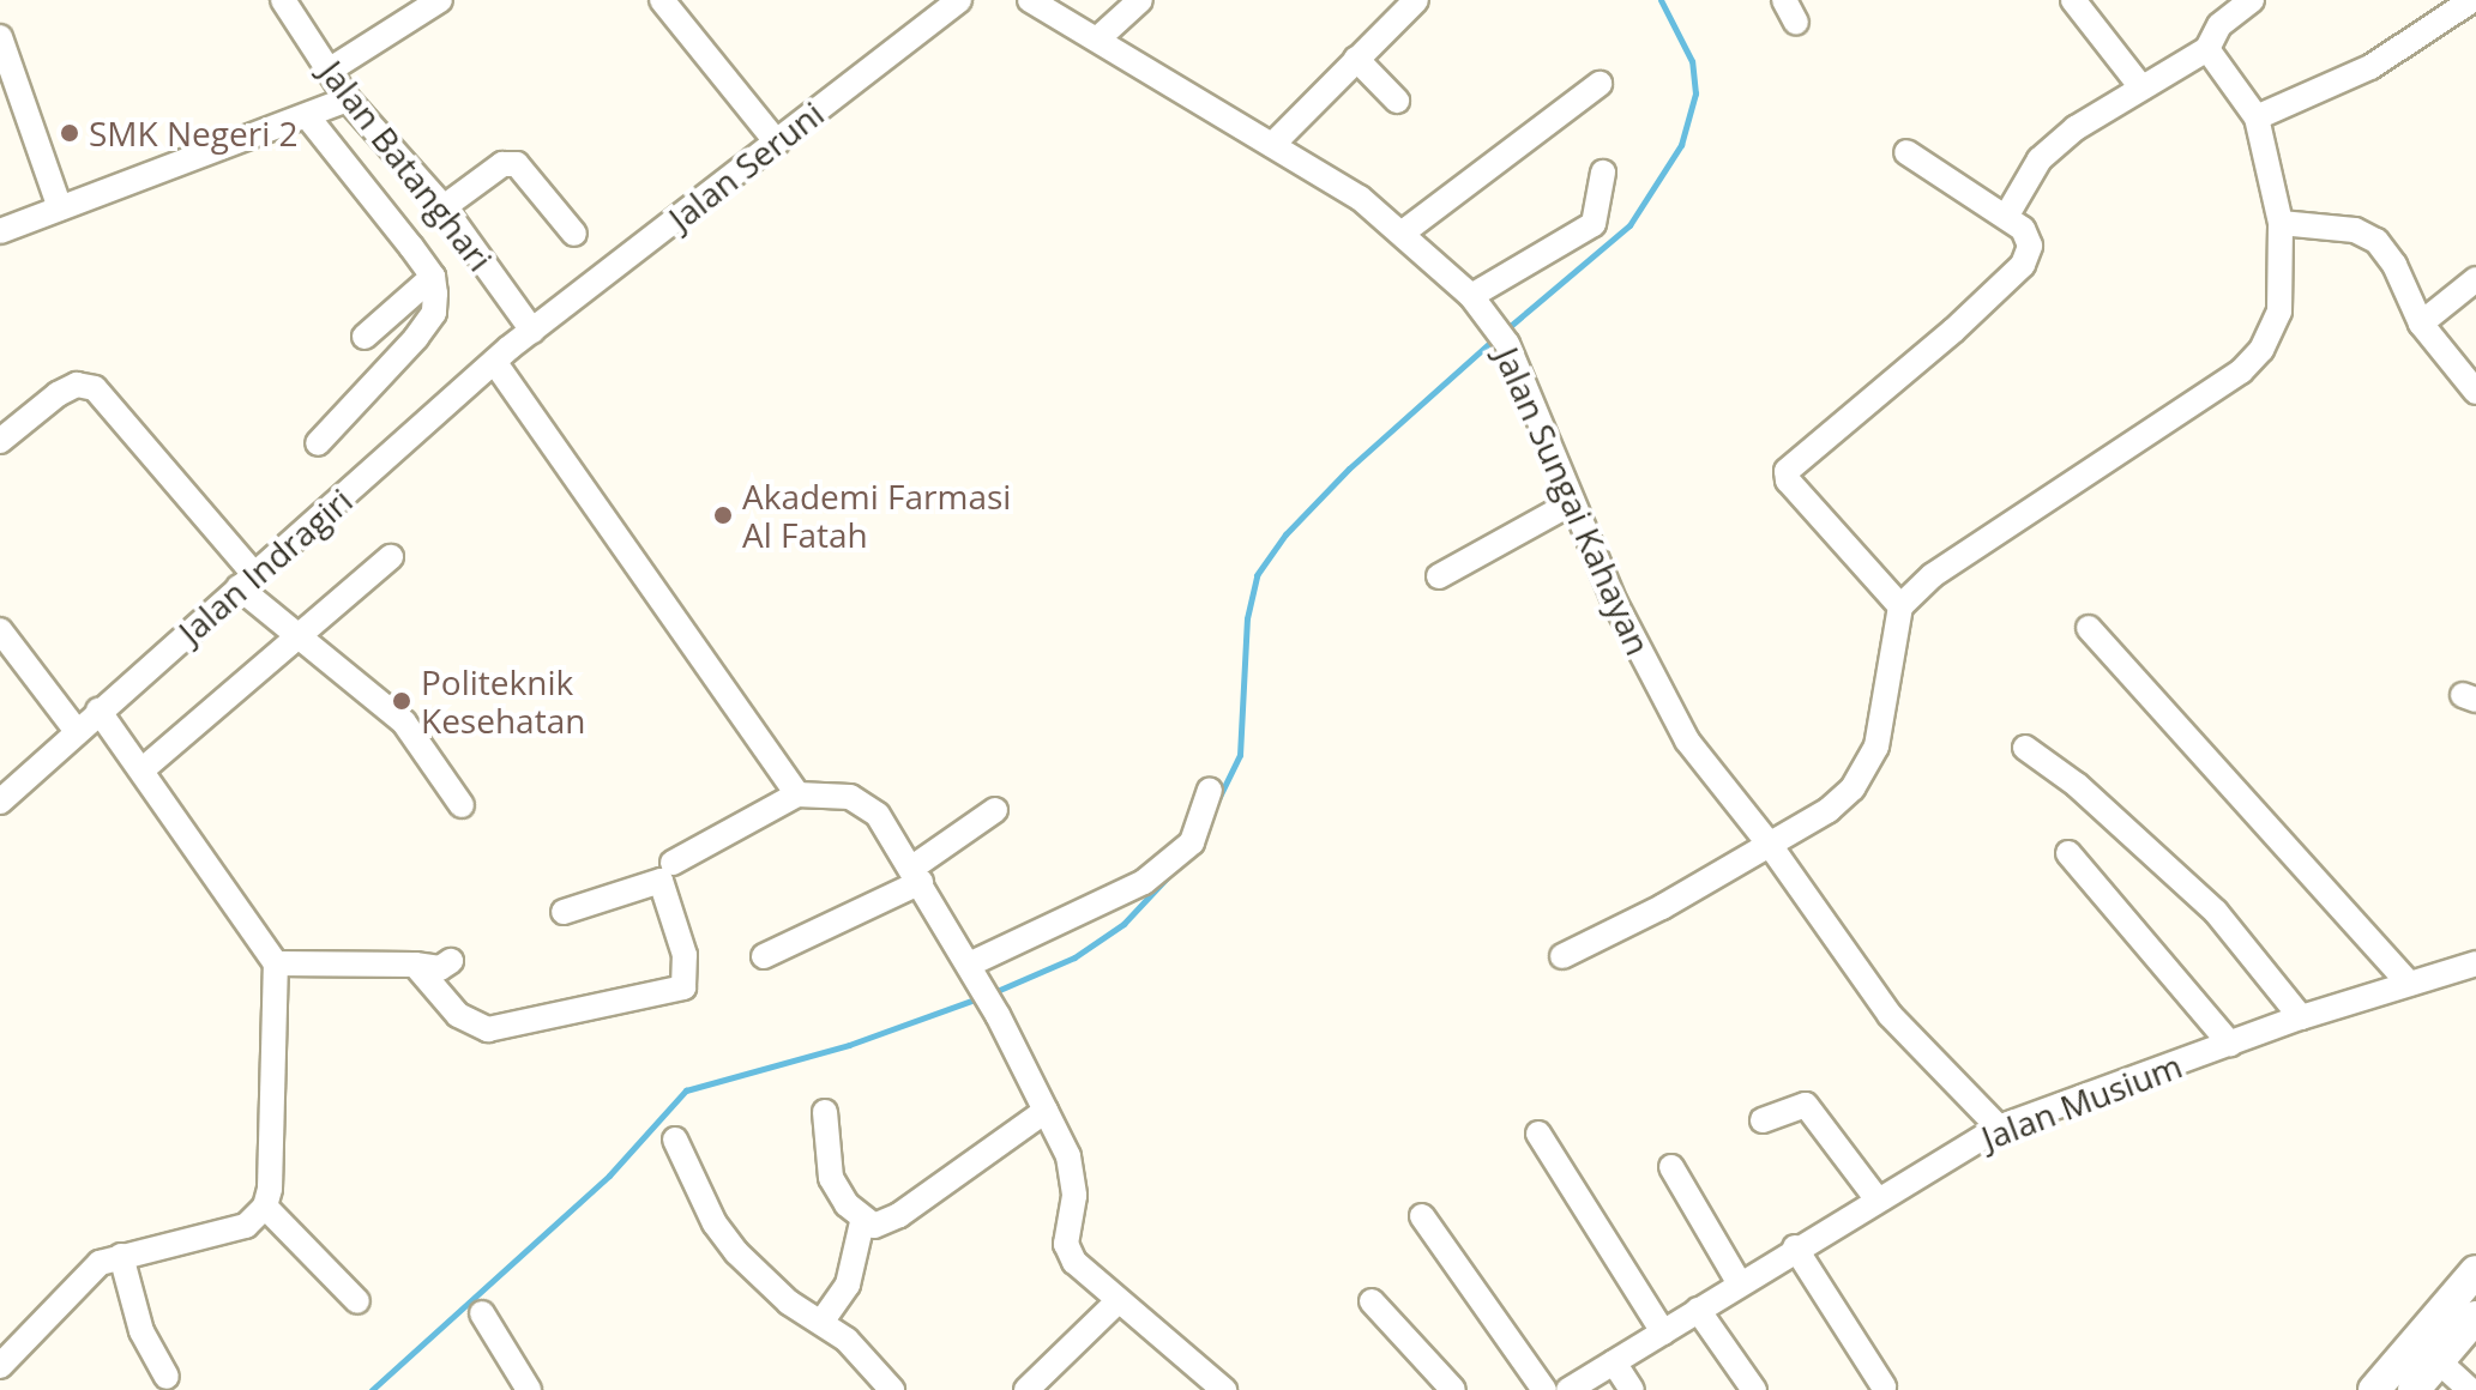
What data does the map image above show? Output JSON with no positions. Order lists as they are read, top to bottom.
{
  "streets": {
    "street": [
      "Jalan Batanghari",
      "Jalan Seruni",
      "Jalan Sungai Kahayan",
      "Jalan Indragiri",
      "Jalan Musium"
    ]
  },
  "crossings": [
    ["Jalan Batanghari", "Jalan Seruni"],
    ["Jalan Batanghari", "Jalan Indragiri"],
    ["Jalan Seruni", "Jalan Indragiri"],
    ["Jalan Sungai Kahayan", "Jalan Musium"]
  ],
  "places": ["SMK Negeri 2", "Akademi Farmasi Al Fatah", "Politeknik Kesehatan"]
}
